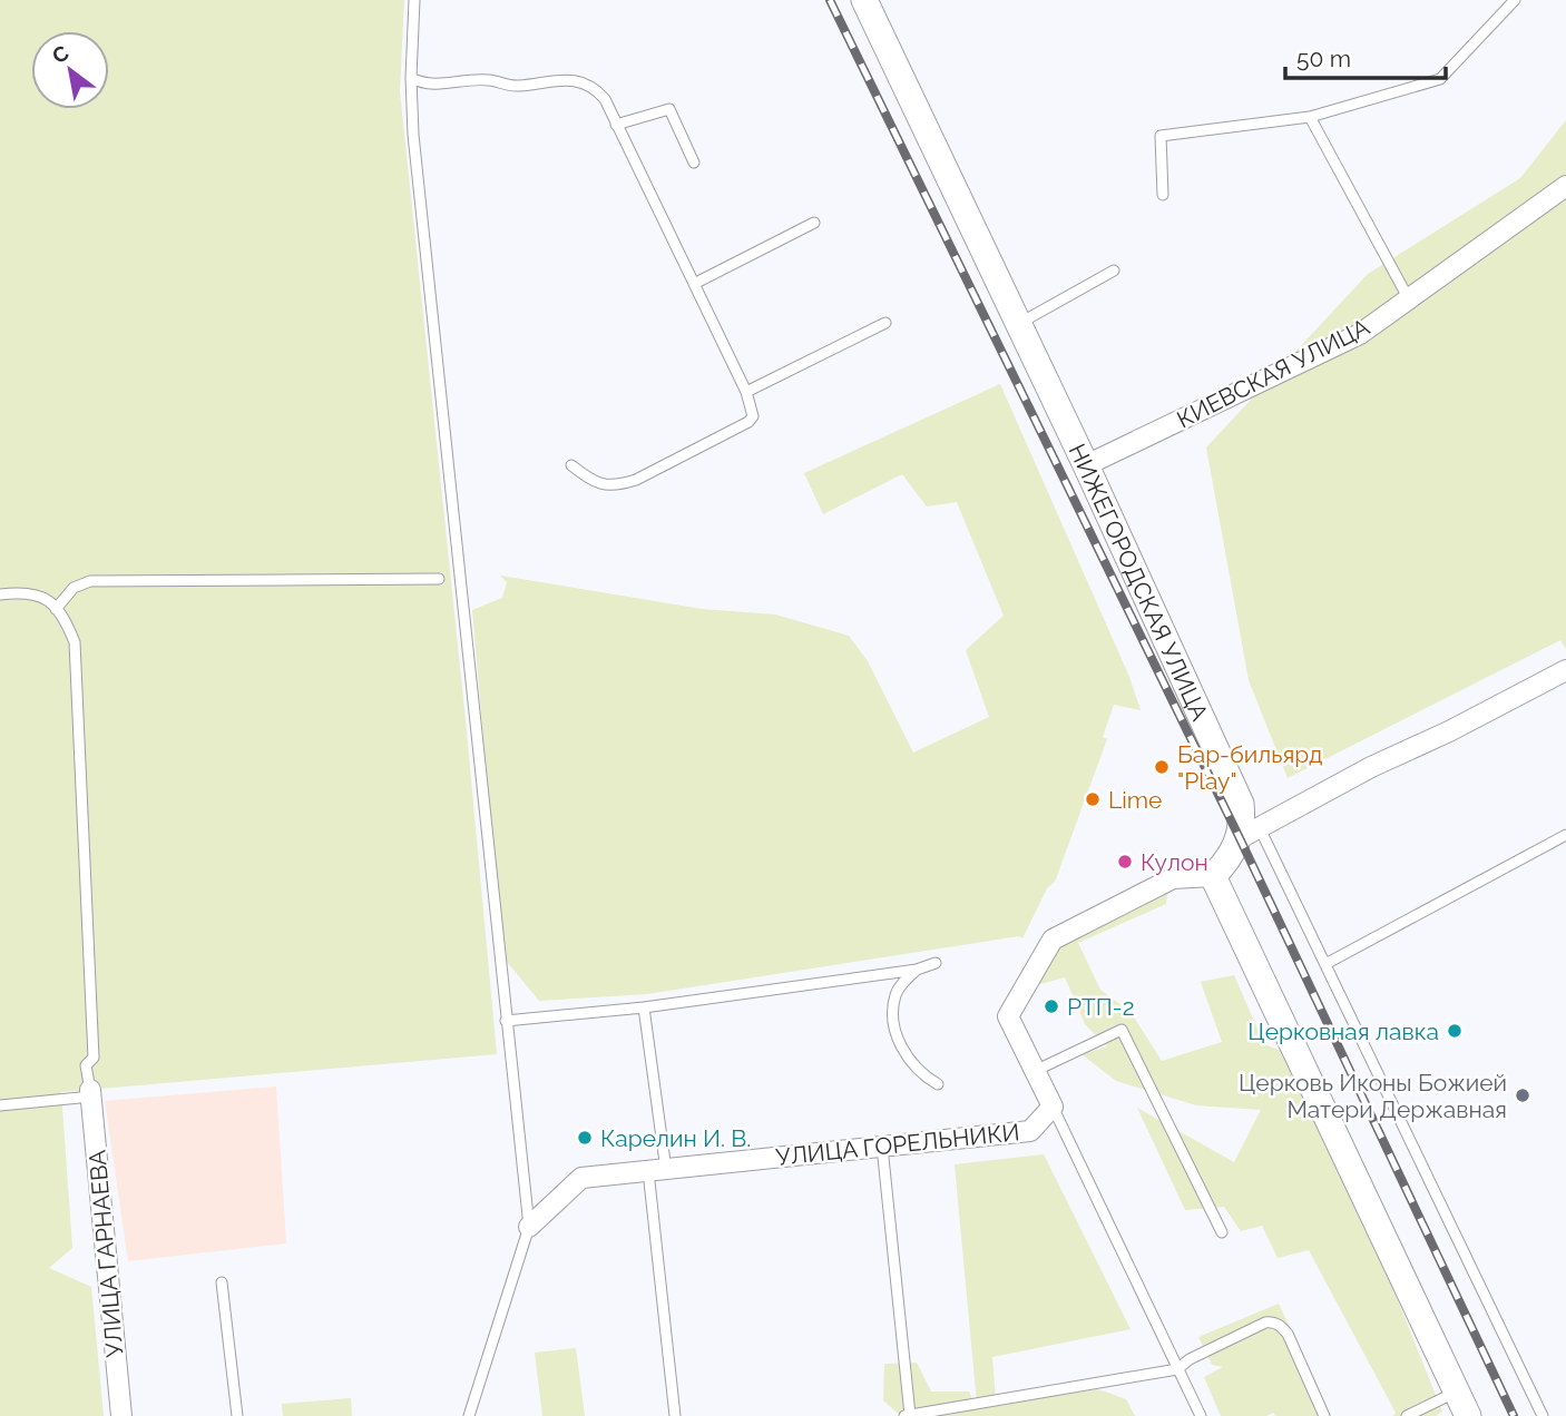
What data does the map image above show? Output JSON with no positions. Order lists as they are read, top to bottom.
{
  "streets": {
    "street": [
      "КИЕВСКАЯ УЛИЦА",
      "НИЖЕГОРОДСКАЯ УЛИЦА",
      "УЛИЦА ГОРЕЛЬНИКИ",
      "УЛИЦА ГАРНАЕВА"
    ]
  },
  "crossings": [
    ["КИЕВСКАЯ УЛИЦА", "НИЖЕГОРОДСКАЯ УЛИЦА"]
  ],
  "places": [
    "Бар-бильярд \"Play\"",
    "Lime",
    "Кулон",
    "РТП-2",
    "Церковная лавка",
    "Церковь Иконы Божией Матери Державная",
    "Карелин И. В."
  ],
  "scale_bar": "50 m",
  "north": "top left"
}
